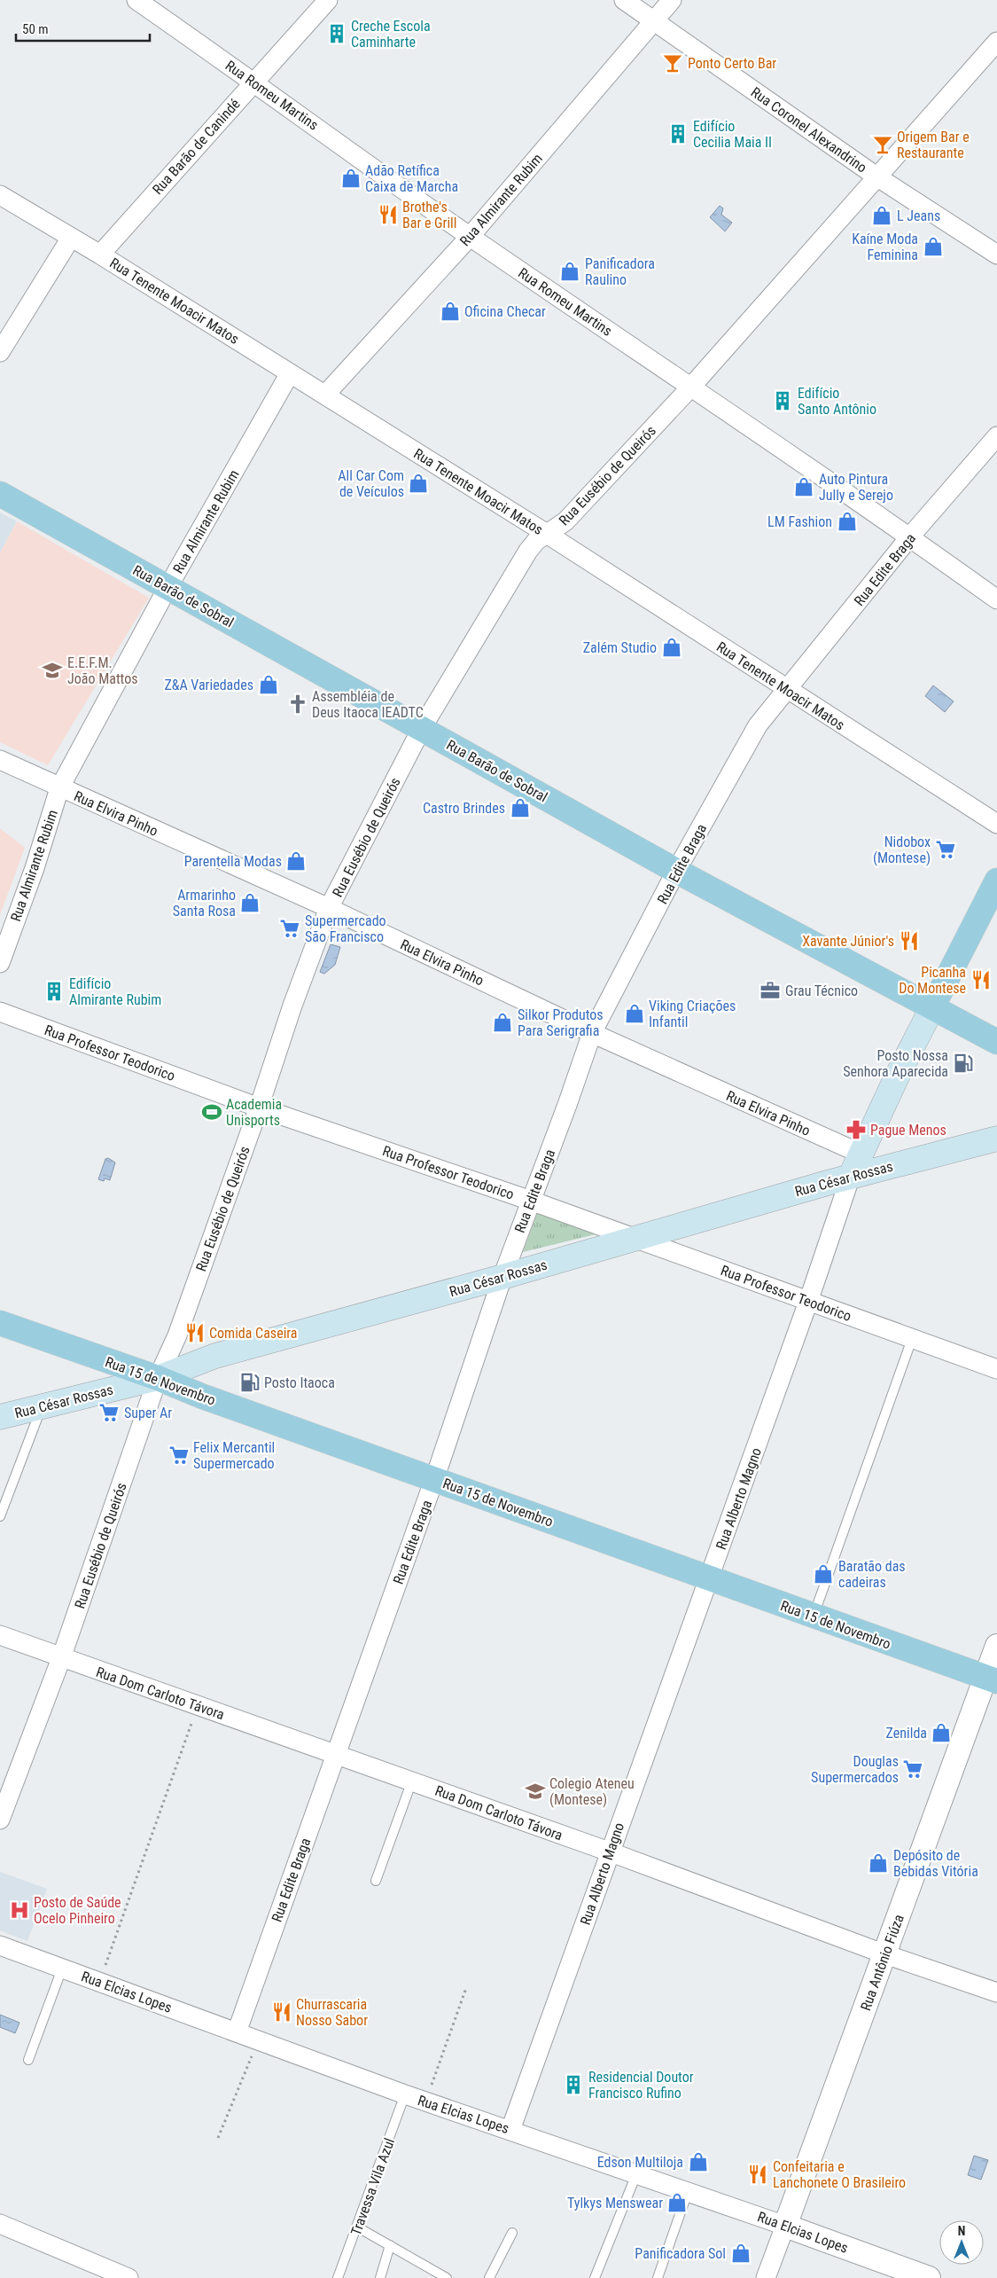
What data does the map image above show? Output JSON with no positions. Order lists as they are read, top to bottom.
{
  "streets": {
    "main road": [
      "Rua Barão de Sobral",
      "Rua César Rossas",
      "Rua 15 de Novembro",
      "Rua Alberto Magno"
    ],
    "street": [
      "Rua Romeu Martins",
      "Rua Coronel Alexandrino",
      "Rua Barão de Canindé",
      "Rua Almirante Rubim",
      "Rua Tenente Moacir Matos",
      "Rua Eusébio de Queirós",
      "Rua Edite Braga",
      "Rua Elvira Pinho",
      "Rua Professor Teodorico",
      "Rua Dom Carloto Távora",
      "Rua Antônio Fiúza",
      "Rua Elcias Lopes"
    ],
    "lane": ["Travessa Vila Azul"]
  },
  "crossings": [
    ["Rua Romeu Martins", "Rua Barão de Canindé"],
    ["Rua Romeu Martins", "Rua Almirante Rubim"],
    ["Rua Romeu Martins", "Rua Eusébio de Queirós"],
    ["Rua Romeu Martins", "Rua Edite Braga"],
    ["Rua Coronel Alexandrino", "Rua Almirante Rubim"],
    ["Rua Coronel Alexandrino", "Rua Eusébio de Queirós"],
    ["Rua Barão de Canindé", "Rua Tenente Moacir Matos"],
    ["Rua Almirante Rubim", "Rua Tenente Moacir Matos"],
    ["Rua Almirante Rubim", "Rua Barão de Sobral"],
    ["Rua Almirante Rubim", "Rua Elvira Pinho"],
    ["Rua Tenente Moacir Matos", "Rua Eusébio de Queirós"],
    ["Rua Tenente Moacir Matos", "Rua Edite Braga"],
    ["Rua Eusébio de Queirós", "Rua Barão de Sobral"],
    ["Rua Eusébio de Queirós", "Rua Elvira Pinho"],
    ["Rua Eusébio de Queirós", "Rua Professor Teodorico"],
    ["Rua Eusébio de Queirós", "Rua César Rossas"],
    ["Rua Eusébio de Queirós", "Rua 15 de Novembro"],
    ["Rua Eusébio de Queirós", "Rua Dom Carloto Távora"],
    ["Rua Edite Braga", "Rua Barão de Sobral"],
    ["Rua Edite Braga", "Rua Elvira Pinho"],
    ["Rua Edite Braga", "Rua Professor Teodorico"],
    ["Rua Edite Braga", "Rua César Rossas"],
    ["Rua Edite Braga", "Rua 15 de Novembro"],
    ["Rua Edite Braga", "Rua Dom Carloto Távora"],
    ["Rua Edite Braga", "Rua Elcias Lopes"],
    ["Rua Barão de Sobral", "Rua Alberto Magno"],
    ["Rua Elvira Pinho", "Rua Alberto Magno"],
    ["Rua Professor Teodorico", "Rua César Rossas"],
    ["Rua Professor Teodorico", "Rua Alberto Magno"],
    ["Rua César Rossas", "Rua 15 de Novembro"],
    ["Rua César Rossas", "Rua Alberto Magno"],
    ["Rua 15 de Novembro", "Rua Alberto Magno"],
    ["Rua 15 de Novembro", "Rua Antônio Fiúza"],
    ["Rua Alberto Magno", "Rua Dom Carloto Távora"],
    ["Rua Alberto Magno", "Rua Elcias Lopes"],
    ["Rua Dom Carloto Távora", "Rua Antônio Fiúza"],
    ["Rua Antônio Fiúza", "Rua Elcias Lopes"],
    ["Rua Elcias Lopes", "Travessa Vila Azul"]
  ],
  "places": {
    "building": [
      "Creche Escola Caminharte",
      "Edifício Cecilia Maia II",
      "Edifício Santo Antônio",
      "Edifício Almirante Rubim",
      "Residencial Doutor Francisco Rufino"
    ],
    "bar": ["Ponto Certo Bar", "Origem Bar e Restaurante"],
    "shop": [
      "Adão Retífica Caixa de Marcha",
      "L Jeans",
      "Kaíne Moda Feminina",
      "Panificadora Raulino",
      "Oficina Checar",
      "All Car Com de Veículos",
      "Auto Pintura Jully e Serejo",
      "LM Fashion",
      "Zalém Studio",
      "Z&A Variedades",
      "Castro Brindes",
      "Parentella Modas",
      "Armarinho Santa Rosa",
      "Viking Criações Infantil",
      "Silkor Produtos Para Serigrafia",
      "Baratão das cadeiras",
      "Zenilda",
      "Depósito de Bebidas Vitória",
      "Edson Multiloja",
      "Tylkys Menswear",
      "Panificadora Sol"
    ],
    "restaurant": [
      "Brothe's Bar e Grill",
      "Xavante Júnior's",
      "Picanha Do Montese",
      "Comida Caseira",
      "Churrascaria Nosso Sabor",
      "Confeitaria e Lanchonete O Brasileiro"
    ],
    "school or university": ["E.E.F.M. João Mattos", "Colegio Ateneu (Montese)"],
    "church": ["Assembléia de Deus Itaoca IEADTC"],
    "supermarket": [
      "Nidobox (Montese)",
      "Supermercado São Francisco",
      "Super Ar",
      "Felix Mercantil Supermercado",
      "Douglas Supermercados"
    ],
    "office": ["Grau Técnico"],
    "fuel station": ["Posto Nossa Senhora Aparecida", "Posto Itaoca"],
    "sports": ["Academia Unisports"],
    "pharmacy": ["Pague Menos"],
    "hospital": ["Posto de Saúde Ocelo Pinheiro"]
  },
  "scale_bar": "50 m",
  "north": "top"
}
